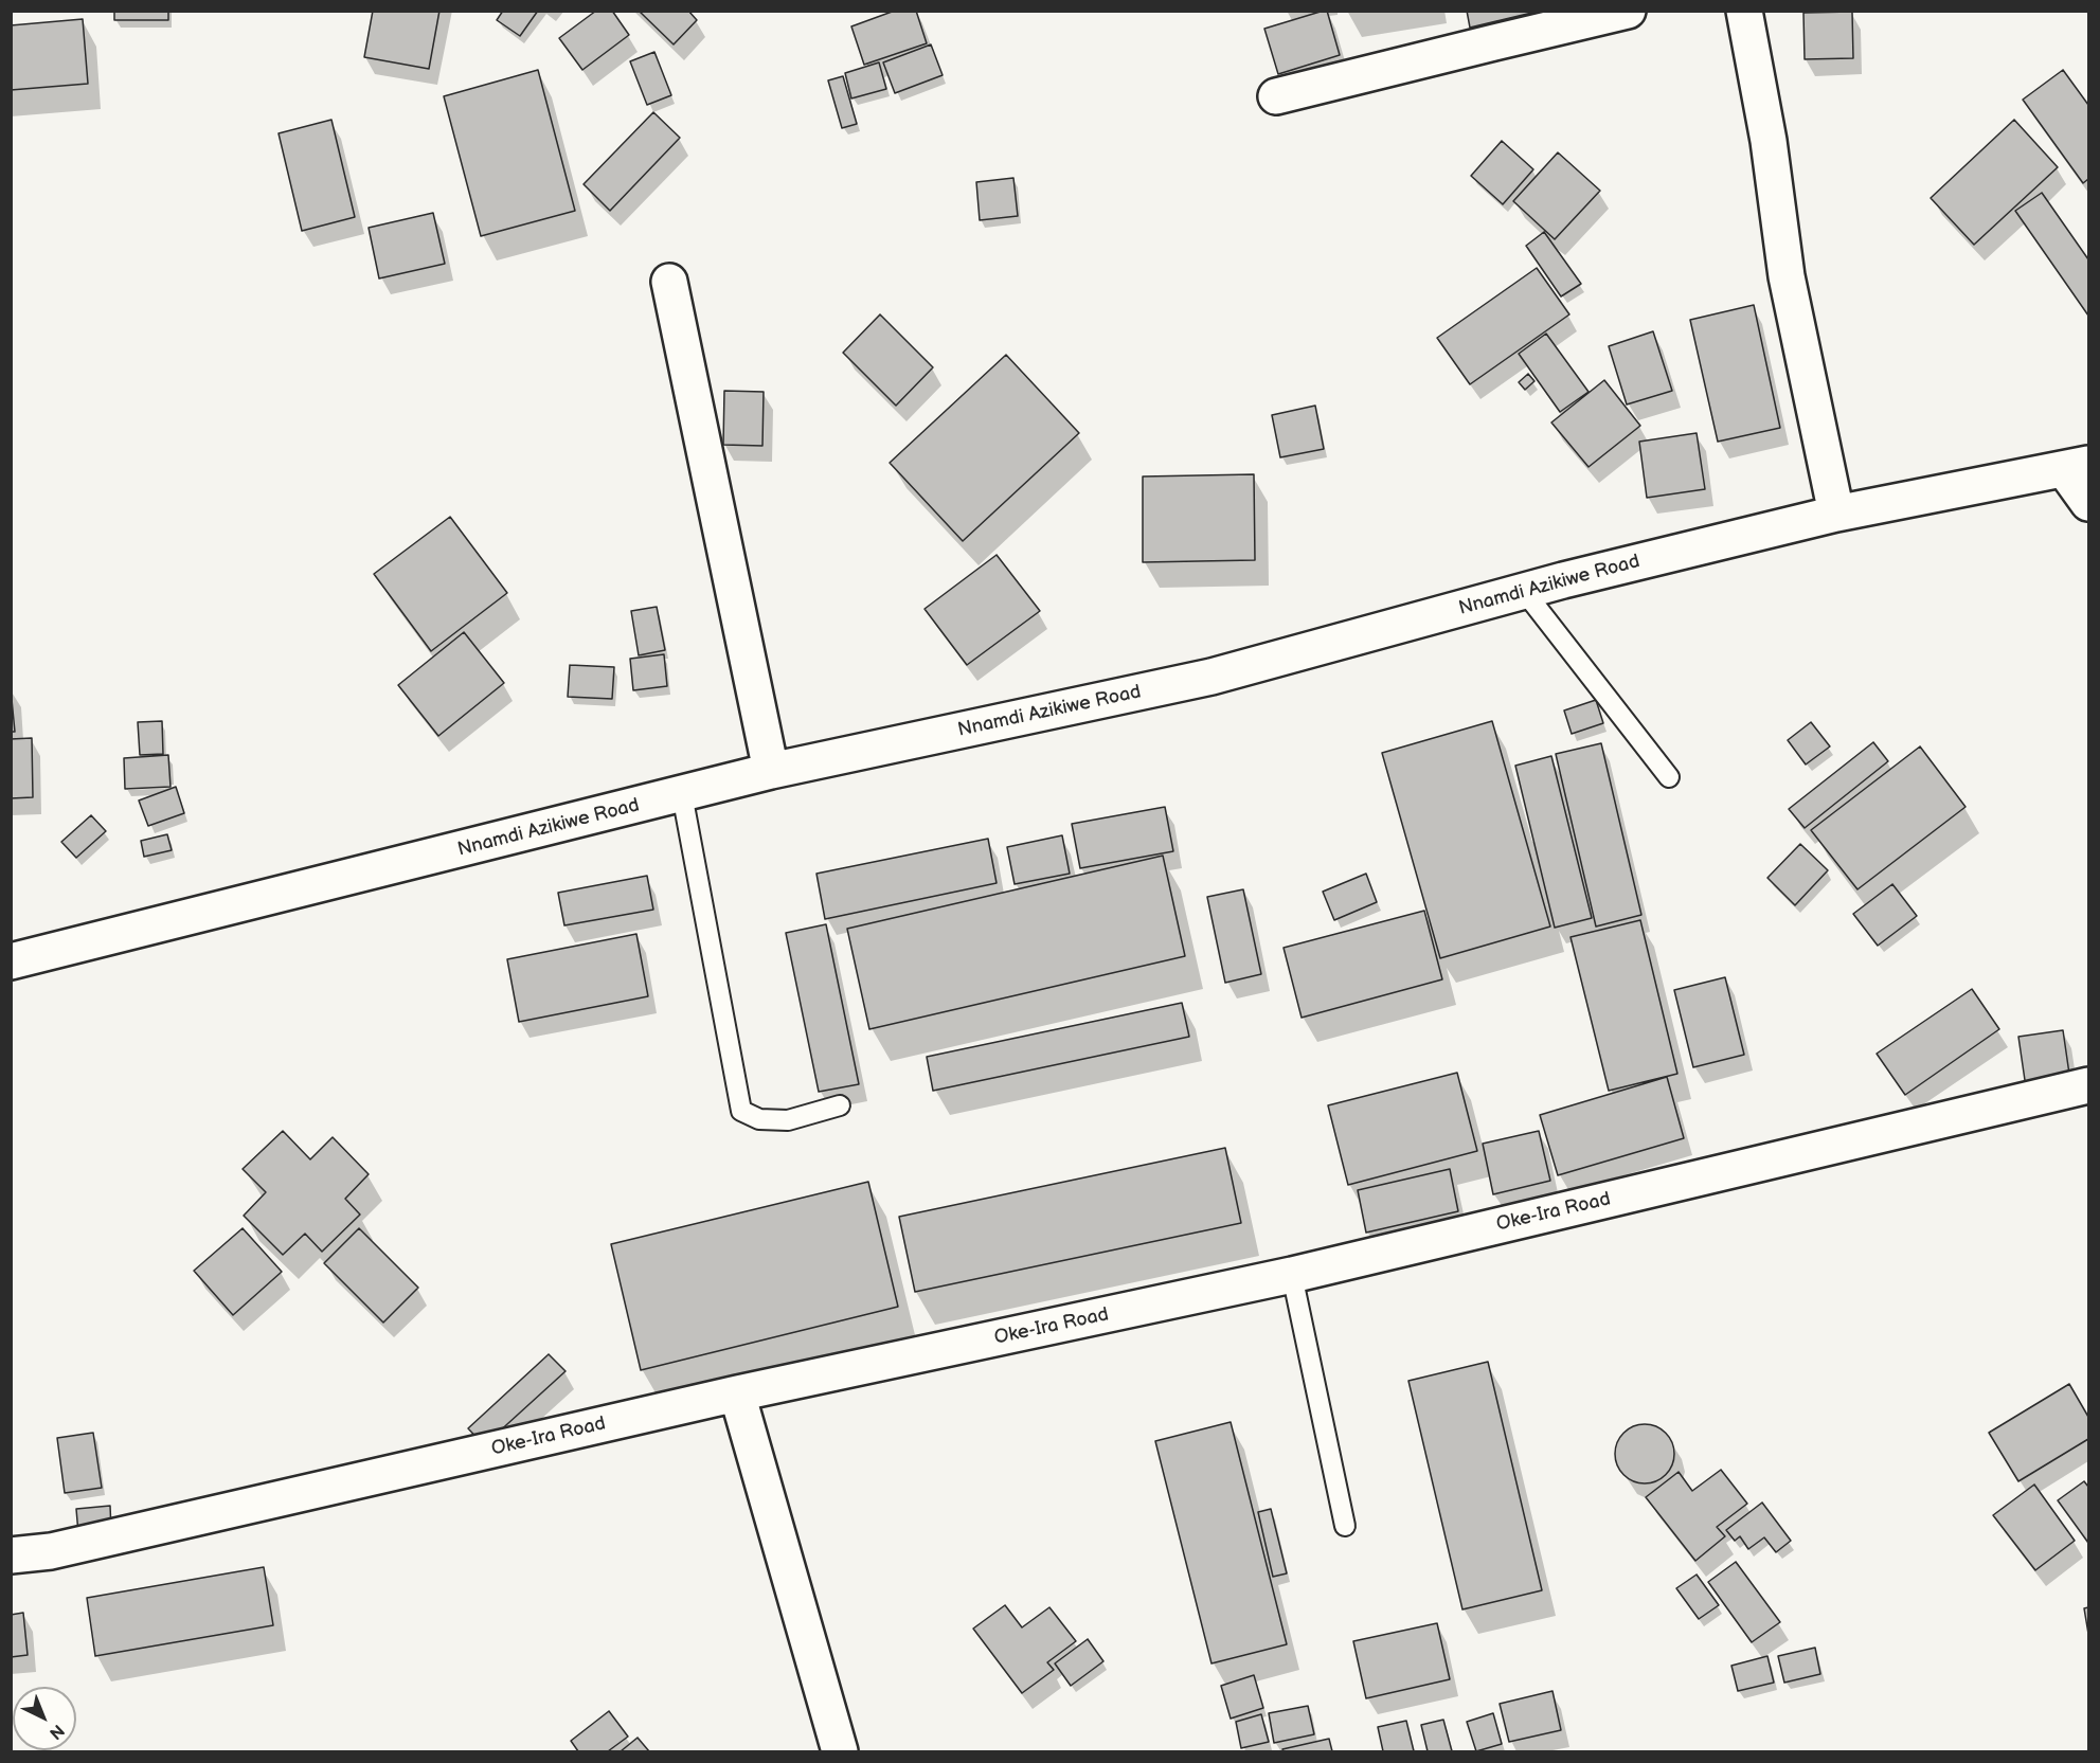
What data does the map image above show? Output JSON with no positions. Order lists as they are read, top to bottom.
{
  "streets": {
    "street": ["Nnamdi Azikiwe Road", "Oke-Ira Road"]
  },
  "north": "bottom right"
}
